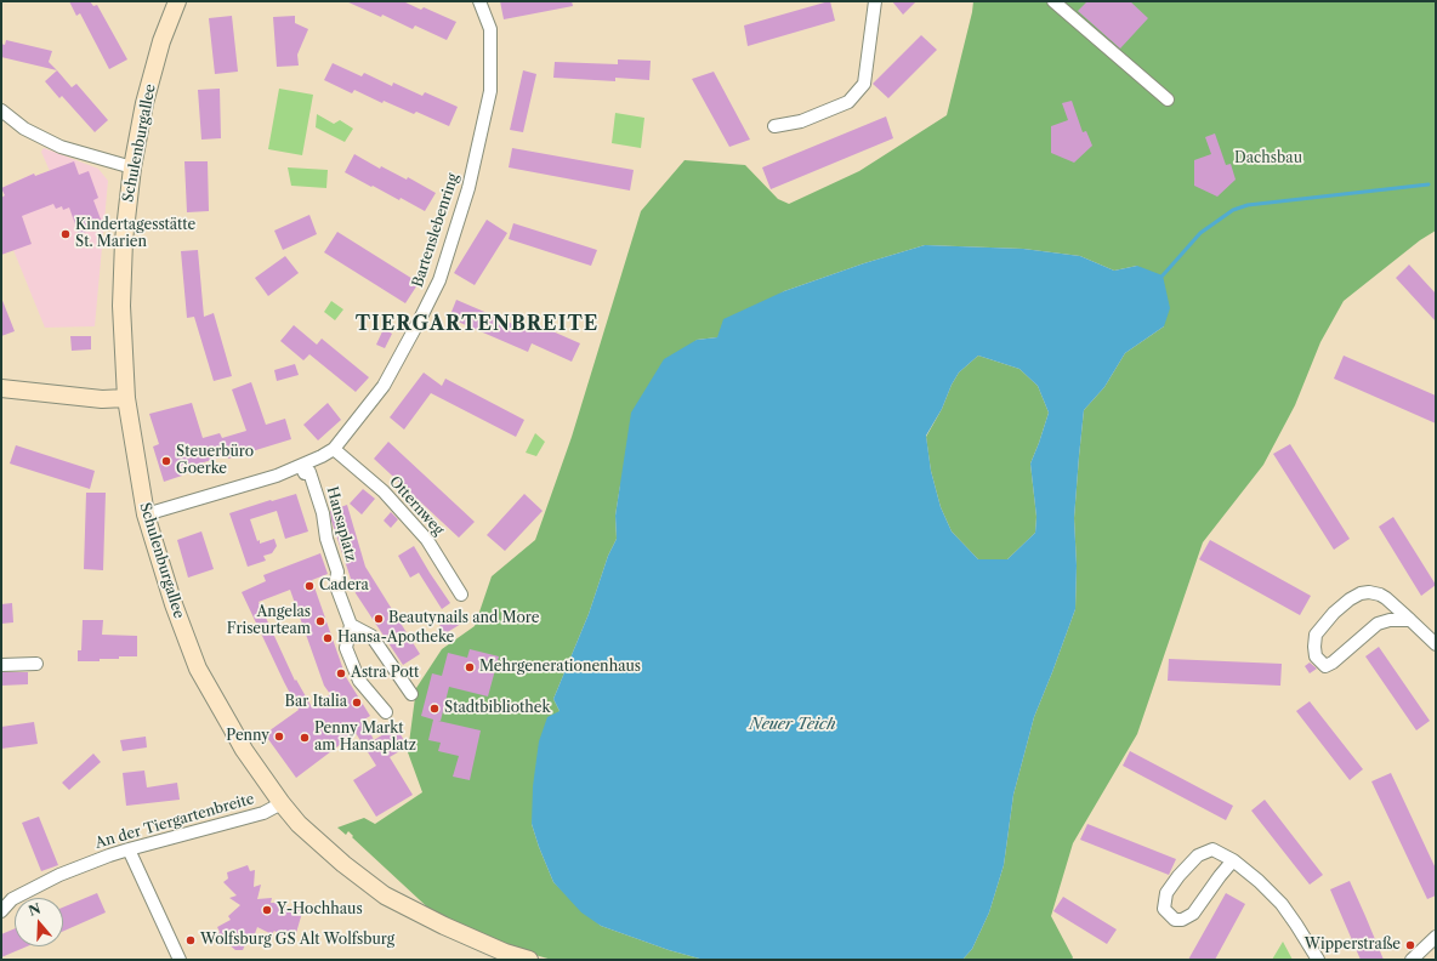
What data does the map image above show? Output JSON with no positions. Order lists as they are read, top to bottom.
{
  "streets": {
    "street": [
      "Schulenburgallee",
      "Bartenslebenring",
      "Otternweg",
      "Hansaplatz",
      "An der Tiergartenbreite"
    ]
  },
  "crossings": [
    ["Schulenburgallee", "Bartenslebenring"],
    ["Schulenburgallee", "An der Tiergartenbreite"],
    ["Bartenslebenring", "Otternweg"],
    ["Bartenslebenring", "Hansaplatz"]
  ],
  "districts": ["TIERGARTENBREITE"],
  "water": ["Neuer Teich"],
  "parks": ["Dachsbau"],
  "places": [
    "Kindertagesstätte St. Marien",
    "Steuerbüro Goerke",
    "Cadera",
    "Beautynails and More",
    "Angelas Friseurteam",
    "Hansa-Apotheke",
    "Mehrgenerationenhaus",
    "Astra Pott",
    "Bar Italia",
    "Stadtbibliothek",
    "Penny",
    "Penny Markt am Hansaplatz",
    "Y-Hochhaus",
    "Wolfsburg GS Alt Wolfsburg",
    "Wipperstraße"
  ],
  "north": "top"
}
